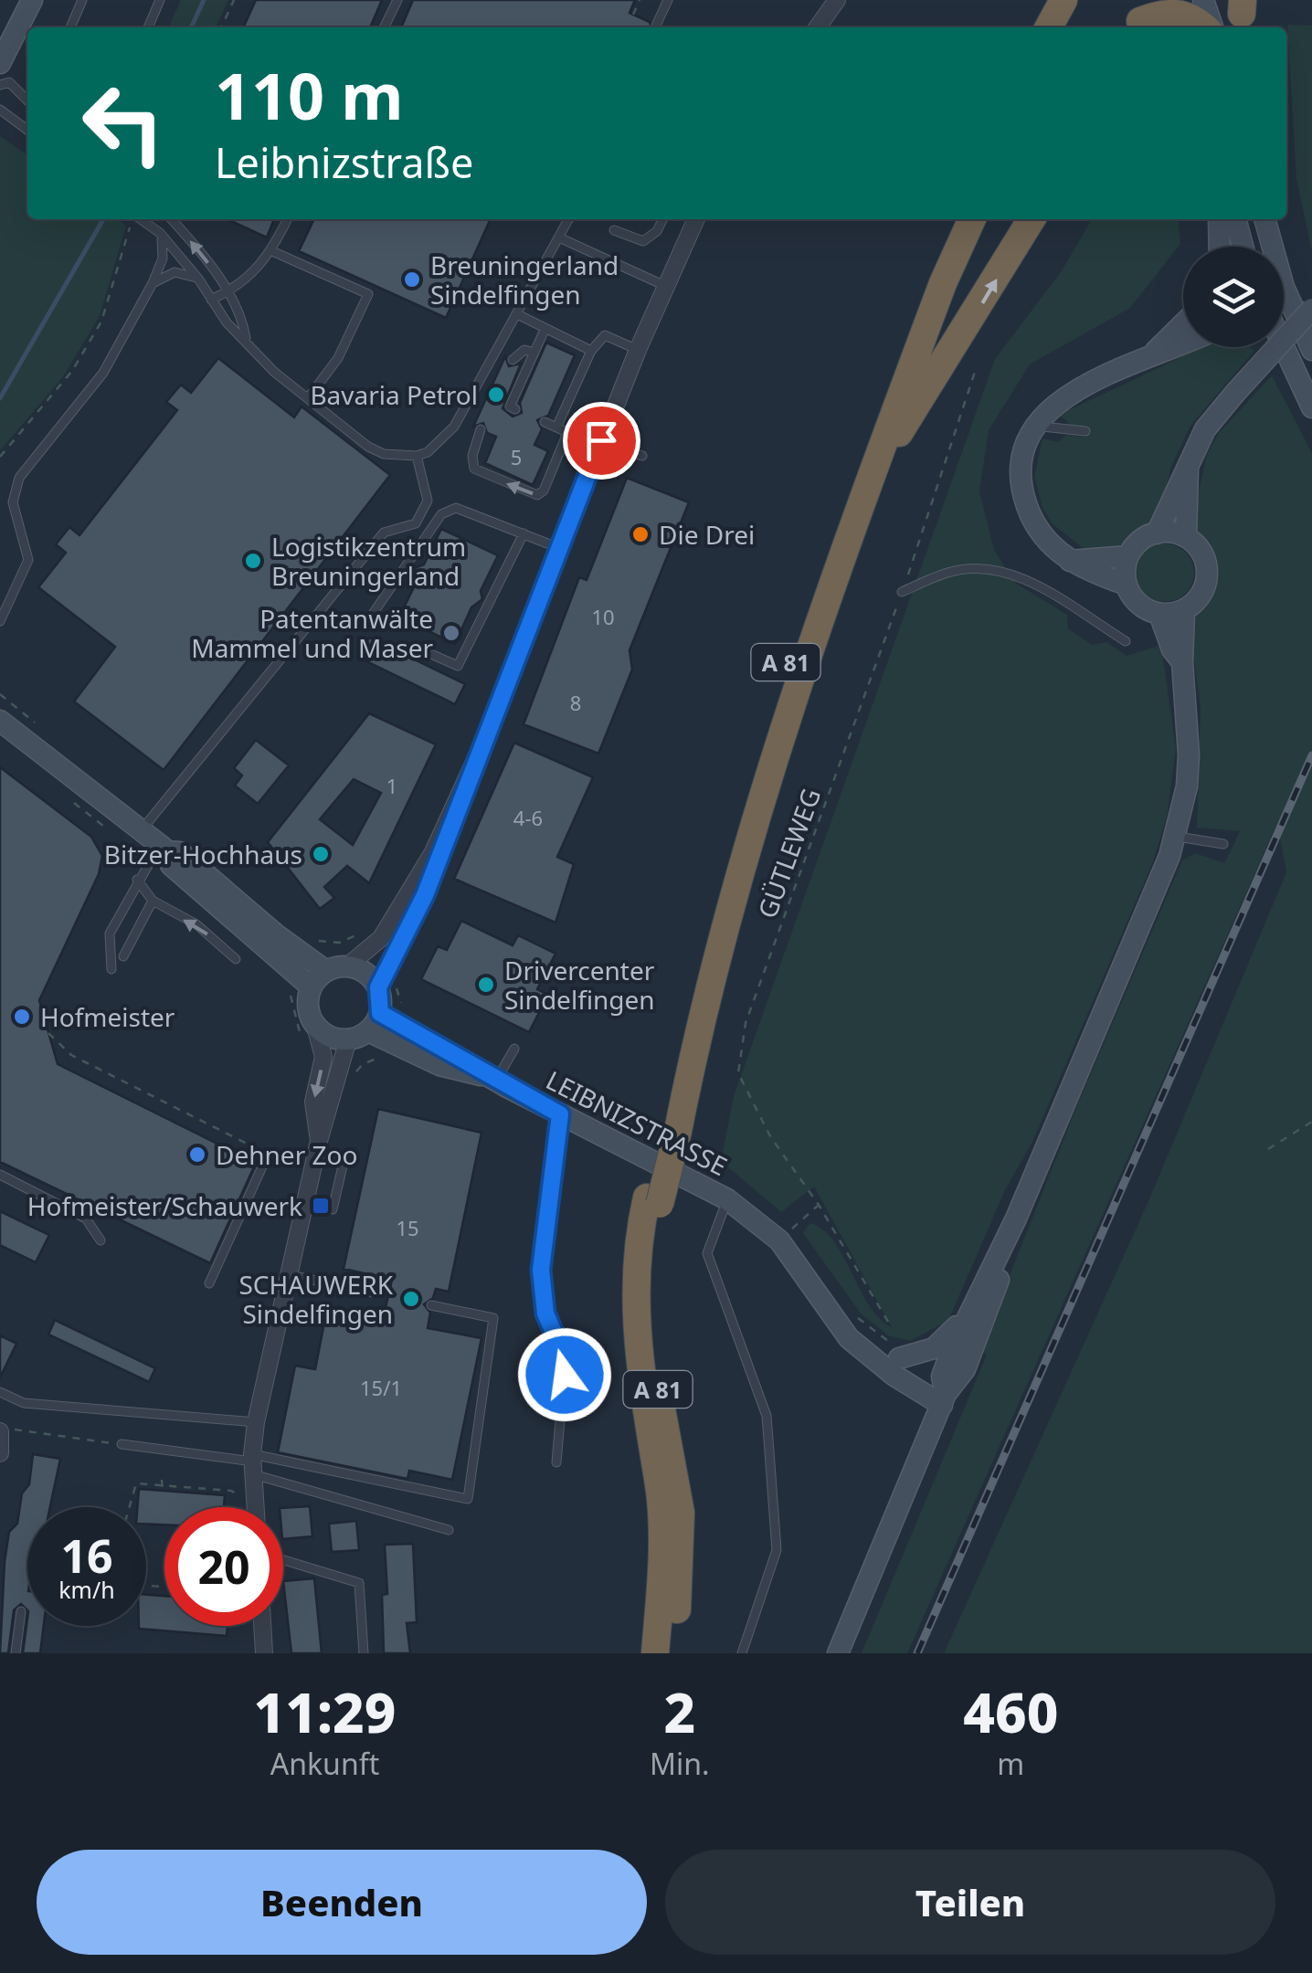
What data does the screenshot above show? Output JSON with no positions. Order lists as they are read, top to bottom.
{
  "streets": {
    "highway": ["A 81"],
    "street": ["LEIBNIZSTRASSE"],
    "path": ["GÜTLEWEG"]
  },
  "places": {
    "other": [
      "Breuningerland Sindelfingen",
      "Bavaria Petrol",
      "Die Drei",
      "Logistikzentrum Breuningerland",
      "Patentanwälte Mammel und Maser",
      "Bitzer-Hochhaus",
      "Drivercenter Sindelfingen",
      "Hofmeister",
      "Dehner Zoo",
      "SCHAUWERK Sindelfingen"
    ],
    "transit": ["Hofmeister/Schauwerk"]
  },
  "house_numbers": [
    "5",
    "10",
    "8",
    "1",
    "4-6",
    "15",
    "15/1"
  ],
  "page": {
    "turn": ["110 m", "Leibnizstraße"],
    "speed": "16 km/h",
    "limit": "20",
    "eta": [
      "11:29",
      "Ankunft",
      "2",
      "Min.",
      "460",
      "m"
    ],
    "buttons": ["Beenden", "Teilen"]
  }
}
